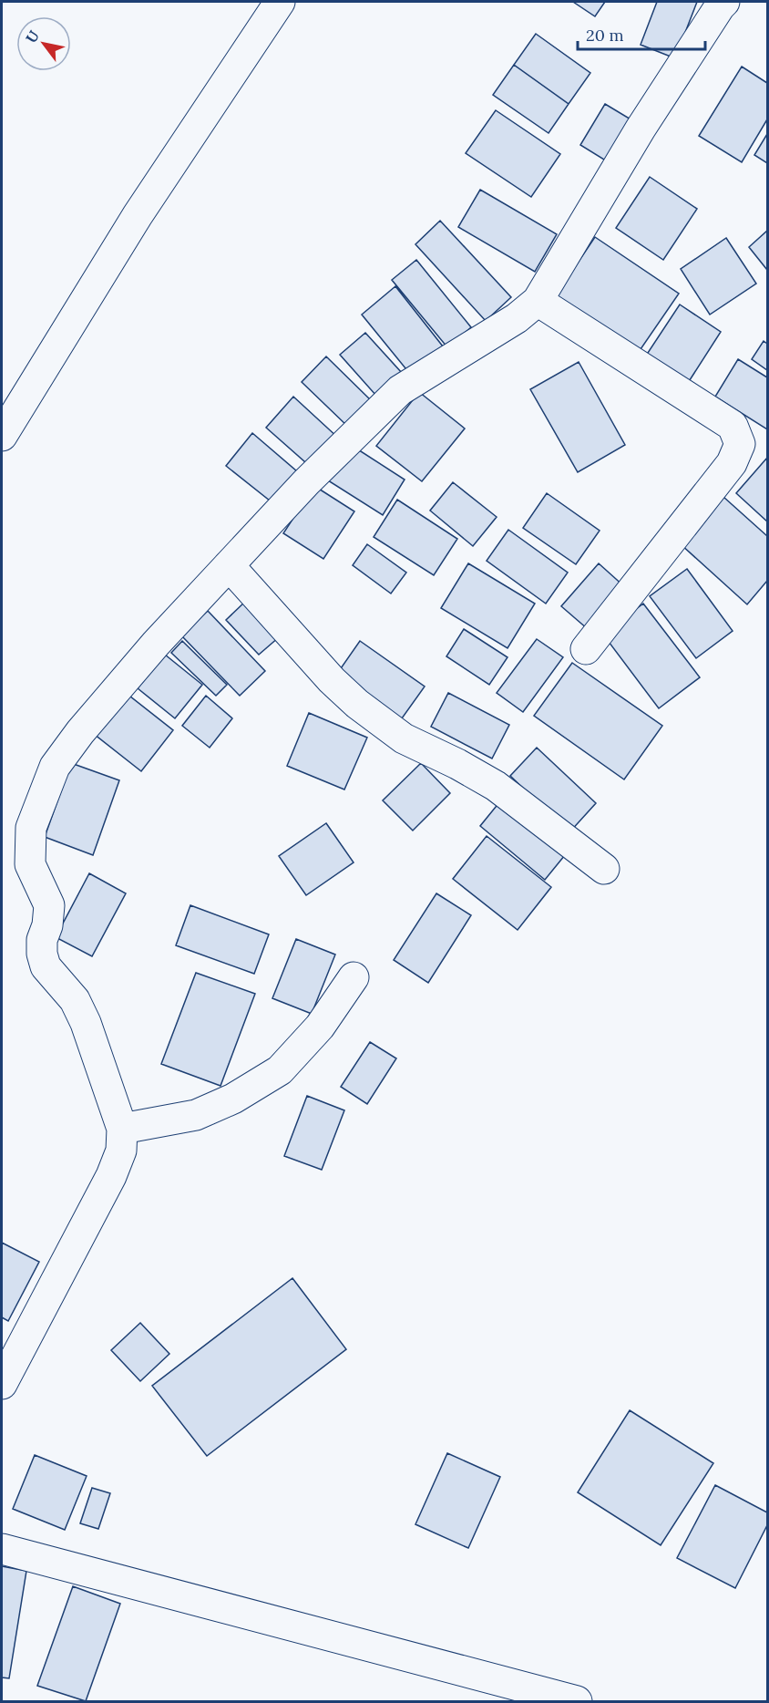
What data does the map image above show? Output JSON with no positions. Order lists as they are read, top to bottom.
{
  "scale_bar": "20 m",
  "north": "top left"
}
